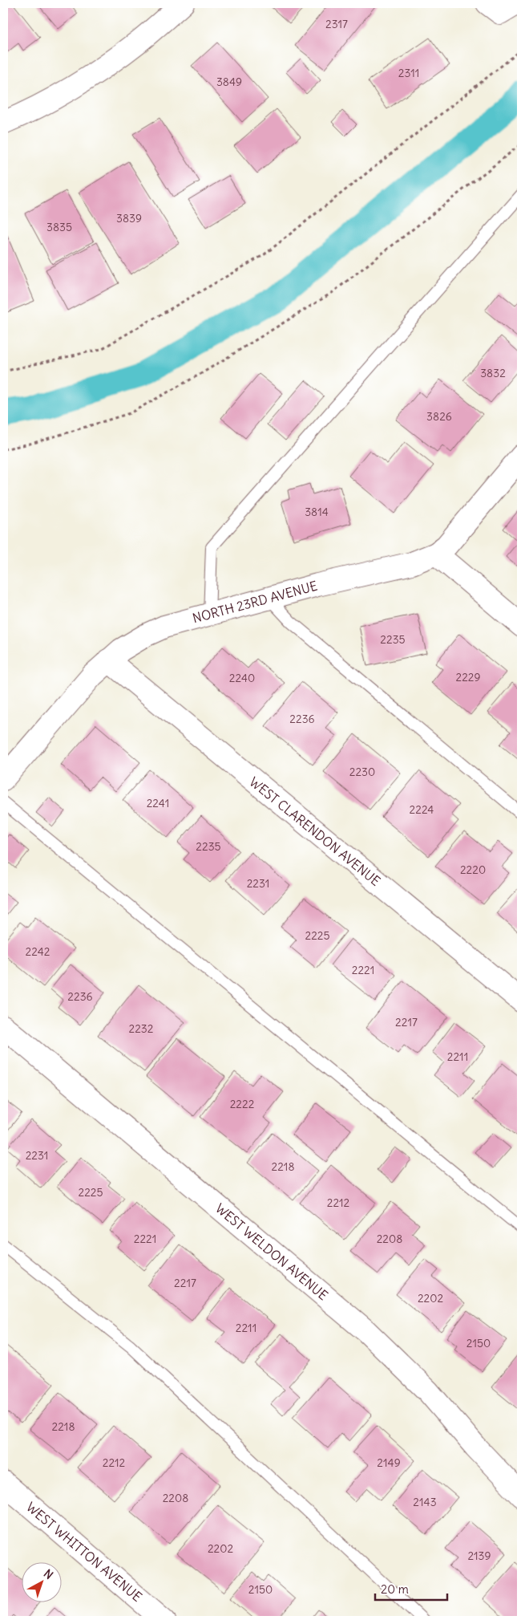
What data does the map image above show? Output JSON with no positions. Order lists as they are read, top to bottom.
{
  "streets": {
    "street": [
      "NORTH 23RD AVENUE",
      "WEST CLARENDON AVENUE",
      "WEST WELDON AVENUE",
      "WEST WHITTON AVENUE"
    ]
  },
  "crossings": [
    ["NORTH 23RD AVENUE", "WEST CLARENDON AVENUE"]
  ],
  "house_numbers": [
    "2317",
    "2311",
    "3849",
    "3839",
    "3835",
    "3832",
    "3826",
    "3814",
    "2235",
    "2229",
    "2240",
    "2236",
    "2230",
    "2241",
    "2224",
    "2235",
    "2220",
    "2231",
    "2225",
    "2242",
    "2221",
    "2236",
    "2217",
    "2232",
    "2211",
    "2222",
    "2231",
    "2218",
    "2225",
    "2212",
    "2221",
    "2208",
    "2217",
    "2202",
    "2211",
    "2150",
    "2218",
    "2212",
    "2149",
    "2208",
    "2143",
    "2202",
    "2139",
    "2150"
  ],
  "scale_bar": "20 m",
  "north": "top right"
}
